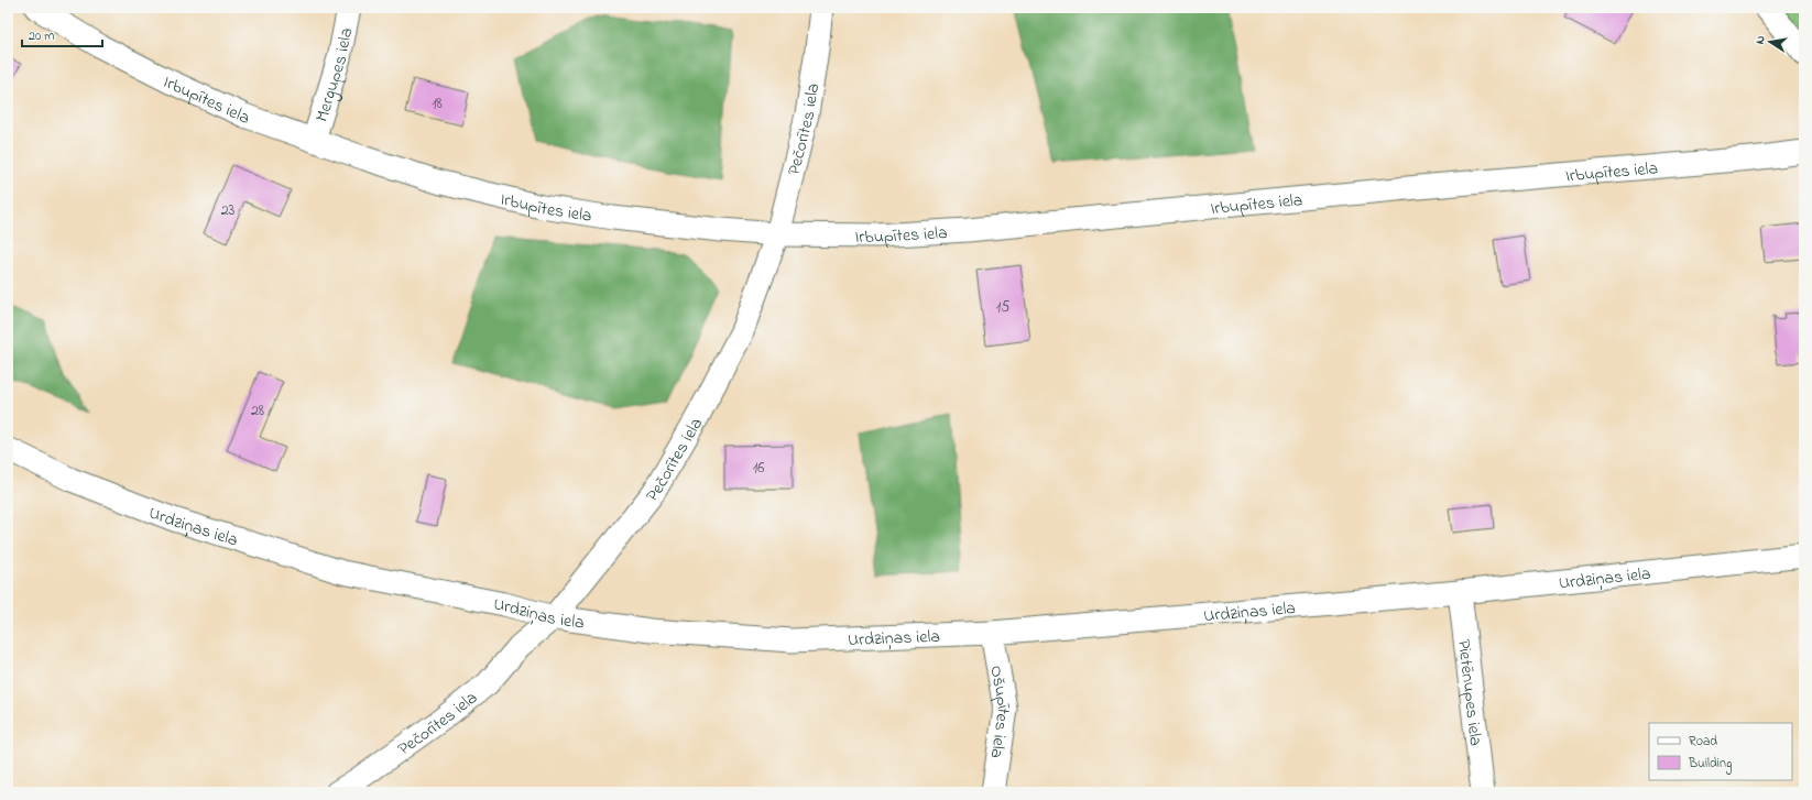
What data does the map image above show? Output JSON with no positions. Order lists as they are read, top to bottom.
{
  "streets": {
    "street": [
      "Mergupes iela",
      "Irbupītes iela",
      "Pečorītes iela",
      "Urdziņas iela",
      "Pietēnupes iela",
      "Ošupītes iela"
    ]
  },
  "crossings": [
    ["Mergupes iela", "Irbupītes iela"],
    ["Irbupītes iela", "Pečorītes iela"],
    ["Pečorītes iela", "Urdziņas iela"],
    ["Urdziņas iela", "Pietēnupes iela"],
    ["Urdziņas iela", "Ošupītes iela"]
  ],
  "house_numbers": [
    "18",
    "23",
    "15",
    "28",
    "16"
  ],
  "legend": ["Road", "Building"],
  "scale_bar": "20 m",
  "north": "left"
}
